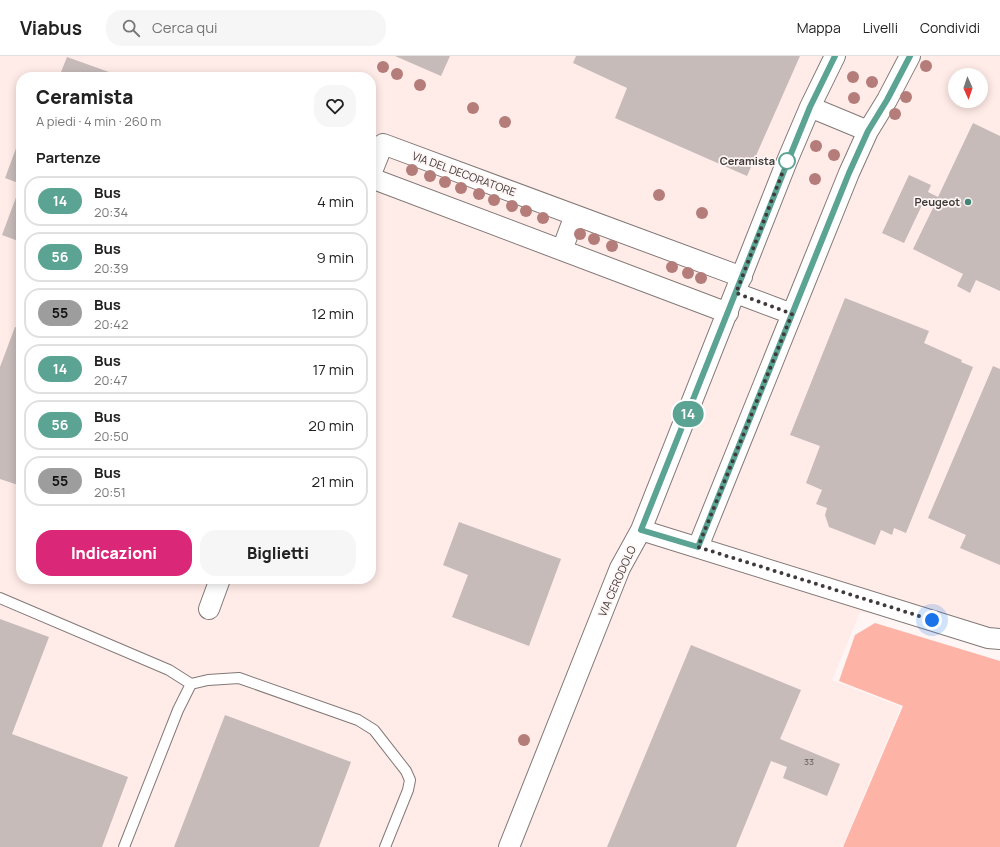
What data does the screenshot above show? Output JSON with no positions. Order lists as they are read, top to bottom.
{
  "streets": {
    "street": ["VIA DEL DECORATORE", "VIA CERODOLO"]
  },
  "crossings": [
    ["VIA DEL DECORATORE", "VIA CERODOLO"]
  ],
  "places": ["Ceramista", "Peugeot"],
  "lines": ["bus line 14"],
  "house_numbers": ["33"],
  "north": "bottom",
  "page": {
    "header": "Viabus",
    "search": "Cerca qui",
    "nav": ["Mappa", "Livelli", "Condividi"],
    "on_map": "14",
    "heading": [
      ["Ceramista", "A piedi · 4 min · 260 m"],
      "Partenze"
    ],
    "list": [
      {
        "mark": "14",
        "name": "Bus",
        "note": "20:34",
        "value": "4 min"
      },
      {
        "mark": "56",
        "name": "Bus",
        "note": "20:39",
        "value": "9 min"
      },
      {
        "mark": "55",
        "name": "Bus",
        "note": "20:42",
        "value": "12 min"
      },
      {
        "mark": "14",
        "name": "Bus",
        "note": "20:47",
        "value": "17 min"
      },
      {
        "mark": "56",
        "name": "Bus",
        "note": "20:50",
        "value": "20 min"
      },
      {
        "mark": "55",
        "name": "Bus",
        "note": "20:51",
        "value": "21 min"
      }
    ],
    "buttons": ["Indicazioni", "Biglietti"]
  }
}
